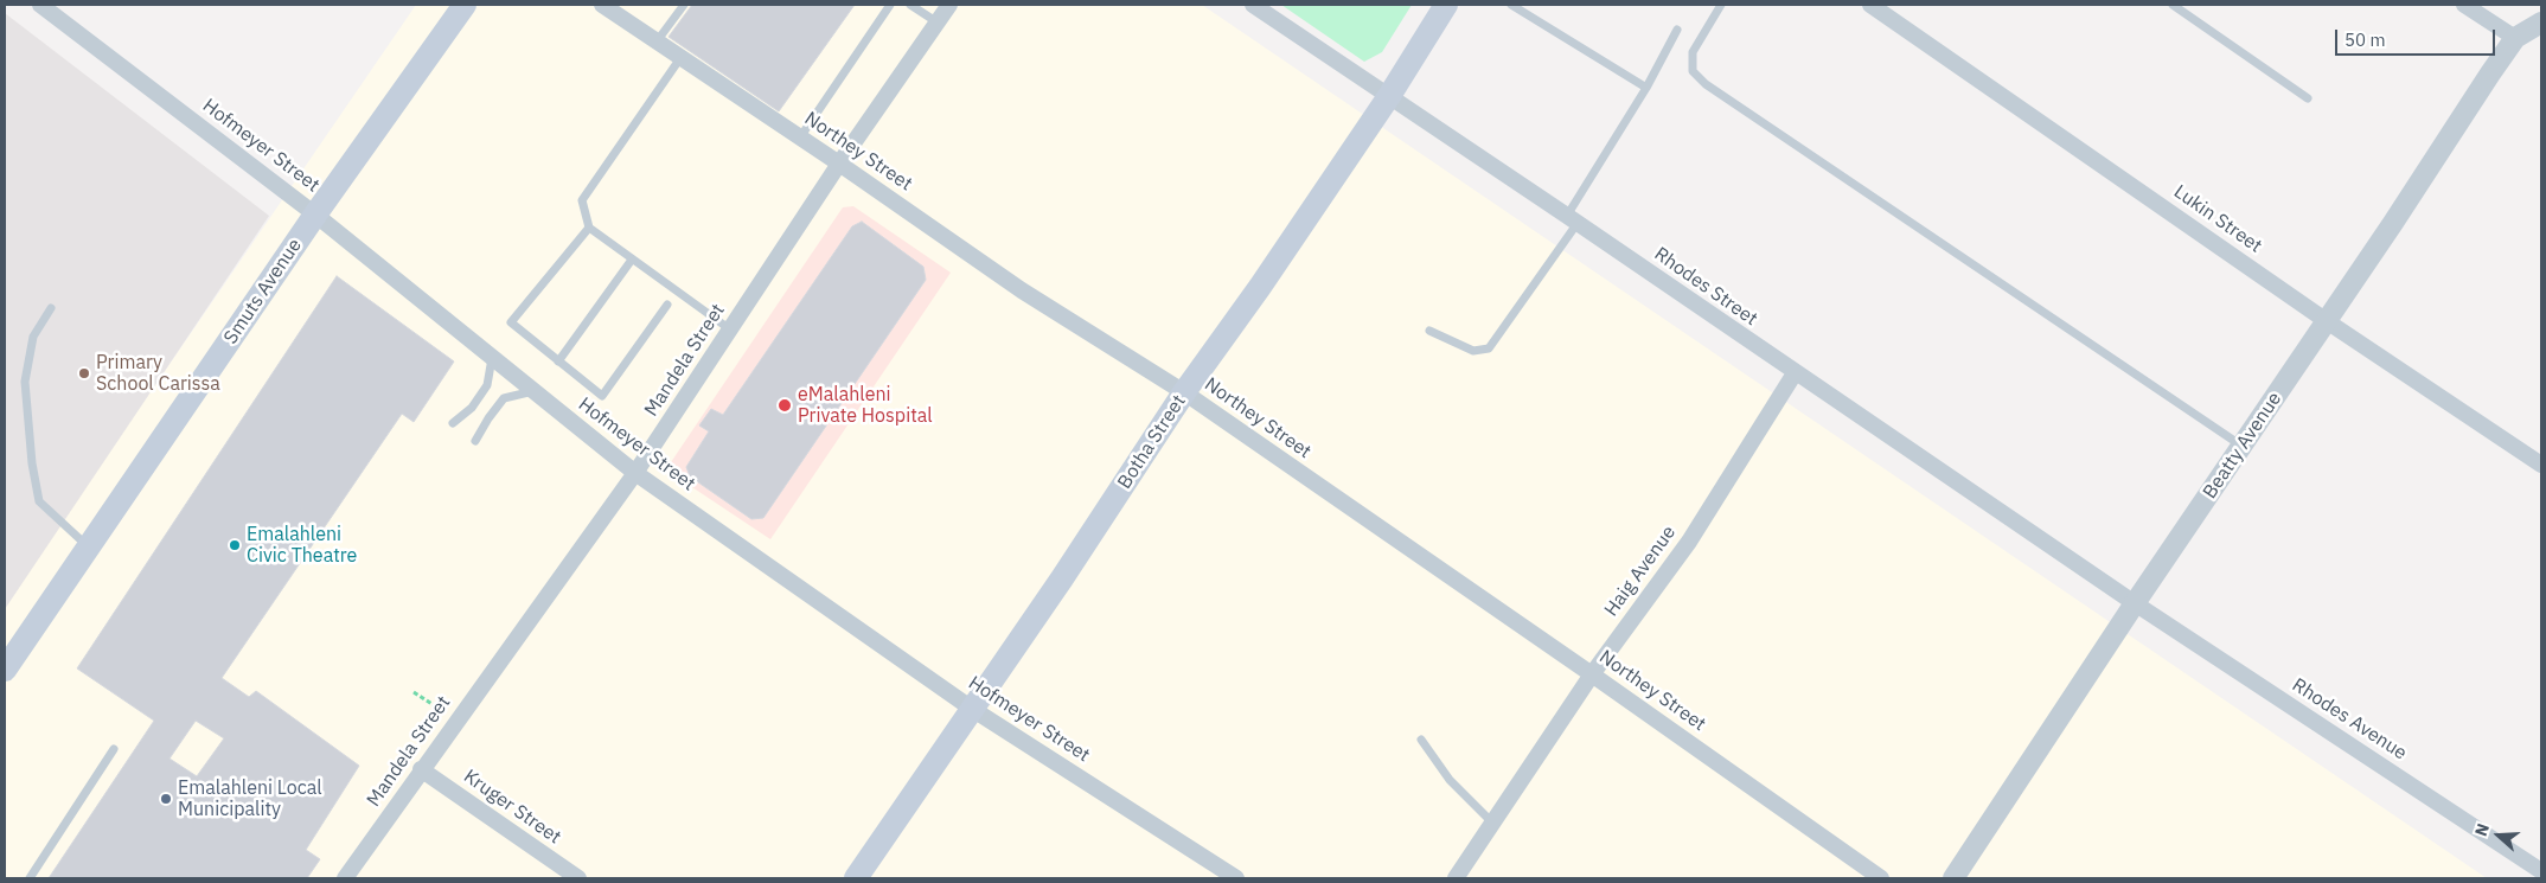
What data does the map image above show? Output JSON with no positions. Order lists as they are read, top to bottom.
{
  "streets": {
    "main road": ["Smuts Avenue", "Botha Street"],
    "street": [
      "Hofmeyer Street",
      "Northey Street",
      "Lukin Street",
      "Rhodes Street",
      "Mandela Street",
      "Beatty Avenue",
      "Haig Avenue",
      "Rhodes Avenue",
      "Kruger Street"
    ]
  },
  "crossings": [
    ["Hofmeyer Street", "Smuts Avenue"],
    ["Hofmeyer Street", "Mandela Street"],
    ["Hofmeyer Street", "Botha Street"],
    ["Northey Street", "Mandela Street"],
    ["Northey Street", "Botha Street"],
    ["Northey Street", "Haig Avenue"],
    ["Lukin Street", "Beatty Avenue"],
    ["Rhodes Street", "Botha Street"],
    ["Rhodes Street", "Beatty Avenue"],
    ["Rhodes Street", "Haig Avenue"],
    ["Rhodes Street", "Rhodes Avenue"],
    ["Mandela Street", "Kruger Street"],
    ["Beatty Avenue", "Rhodes Avenue"]
  ],
  "places": [
    "Primary School Carissa",
    "eMalahleni Private Hospital",
    "Emalahleni Civic Theatre",
    "Emalahleni Local Municipality"
  ],
  "scale_bar": "50 m",
  "north": "left"
}
